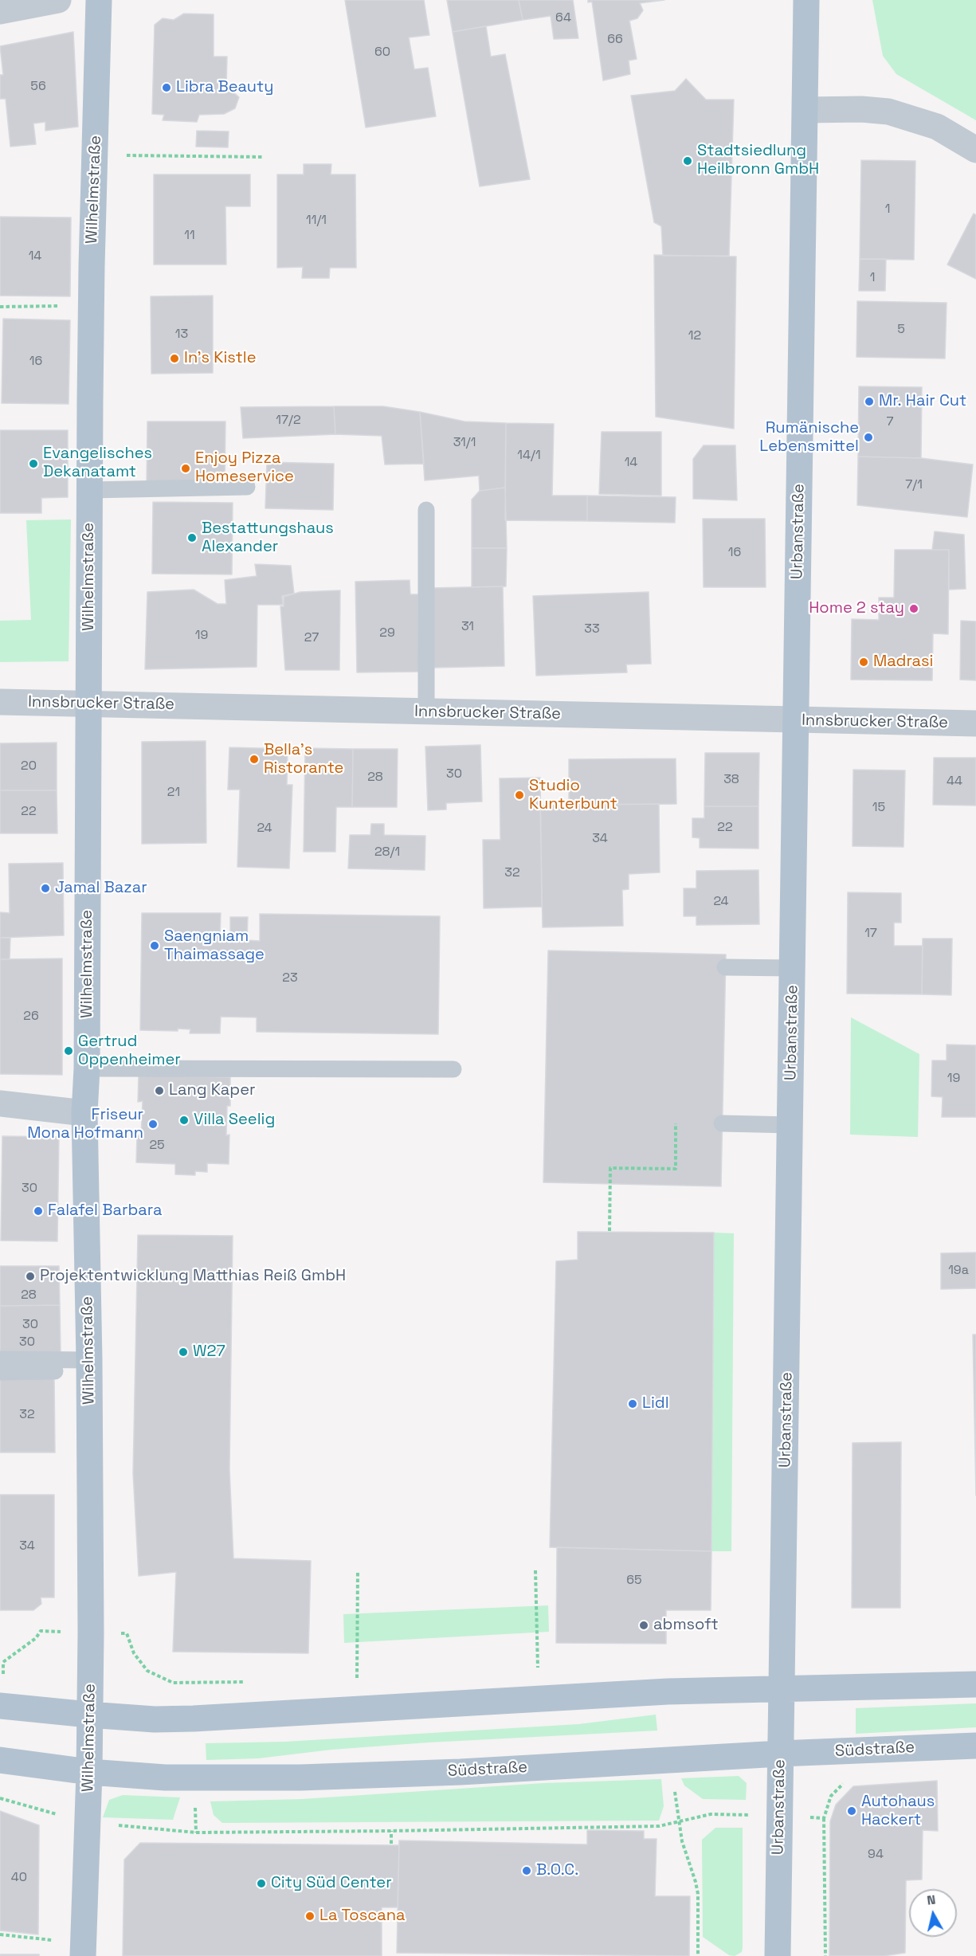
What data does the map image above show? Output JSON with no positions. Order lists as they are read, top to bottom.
{
  "streets": {
    "main road": ["Wilhelmstraße", "Urbanstraße", "Südstraße"],
    "street": ["Innsbrucker Straße"]
  },
  "crossings": [
    ["Wilhelmstraße", "Innsbrucker Straße"],
    ["Wilhelmstraße", "Südstraße"],
    ["Urbanstraße", "Innsbrucker Straße"],
    ["Urbanstraße", "Südstraße"]
  ],
  "places": [
    "Libra Beauty",
    "Stadtsiedlung Heilbronn GmbH",
    "In's Kistle",
    "Mr. Hair Cut",
    "Rumänische Lebensmittel",
    "Evangelisches Dekanatamt",
    "Enjoy Pizza Homeservice",
    "Bestattungshaus Alexander",
    "Home 2 stay",
    "Madrasi",
    "Bella's Ristorante",
    "Studio Kunterbunt",
    "Jamal Bazar",
    "Saengniam Thaimassage",
    "Gertrud Oppenheimer",
    "Lang Kaper",
    "Villa Seelig",
    "Friseur Mona Hofmann",
    "Falafel Barbara",
    "Projektentwicklung Matthias Reiß GmbH",
    "W27",
    "Lidl",
    "abmsoft",
    "Autohaus Hackert",
    "B.O.C.",
    "City Süd Center",
    "La Toscana"
  ],
  "house_numbers": [
    "64",
    "66",
    "60",
    "56",
    "1",
    "11/1",
    "11",
    "14",
    "1",
    "5",
    "13",
    "12",
    "16",
    "17/2",
    "7",
    "31/1",
    "14/1",
    "14",
    "7/1",
    "16",
    "31",
    "33",
    "29",
    "19",
    "27",
    "20",
    "30",
    "28",
    "38",
    "44",
    "21",
    "15",
    "22",
    "22",
    "24",
    "34",
    "28/1",
    "32",
    "24",
    "17",
    "23",
    "26",
    "19",
    "25",
    "30",
    "19a",
    "28",
    "30",
    "30",
    "32",
    "34",
    "65",
    "94",
    "40"
  ],
  "north": "top"
}
